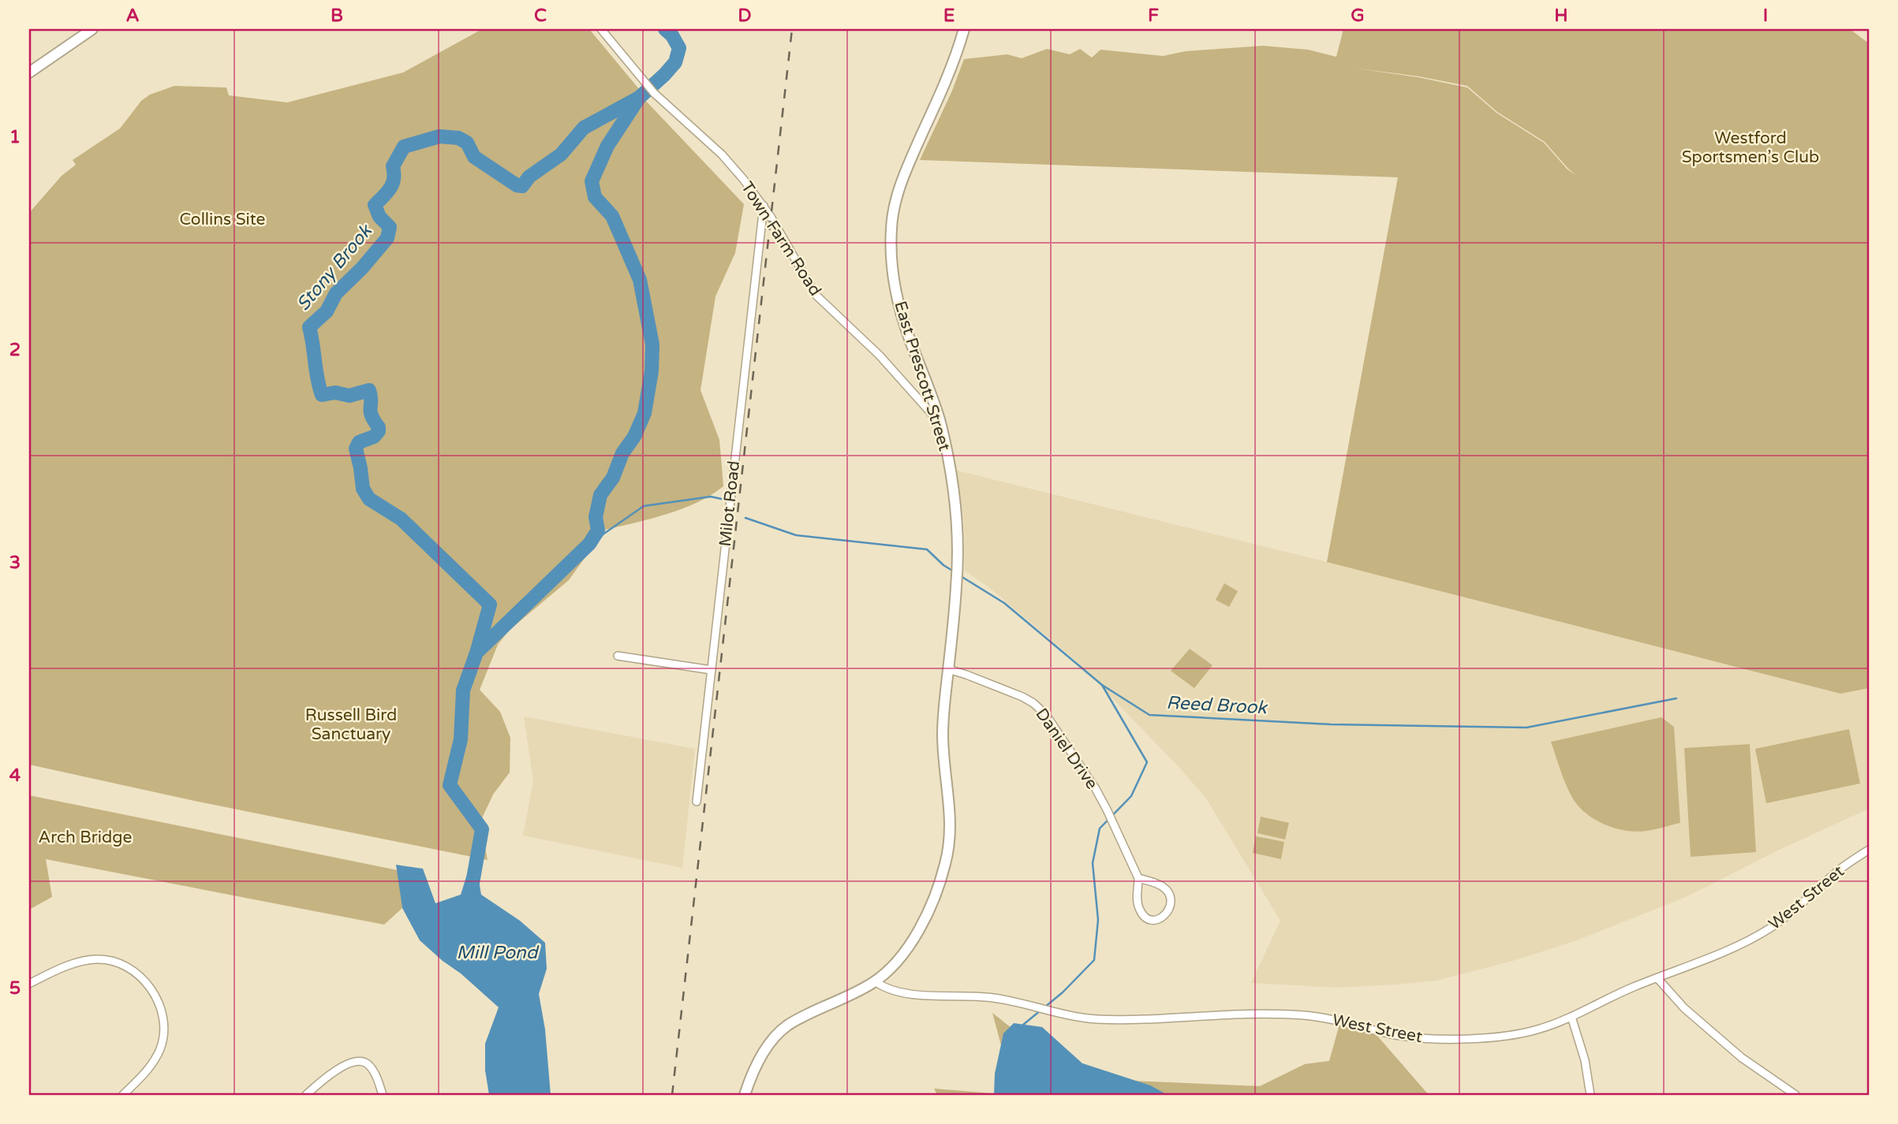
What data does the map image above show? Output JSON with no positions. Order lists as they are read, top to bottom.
{
  "streets": {
    "main road": ["East Prescott Street"],
    "street": [
      "Town Farm Road",
      "Milot Road",
      "Daniel Drive",
      "West Street"
    ]
  },
  "crossings": [
    ["Town Farm Road", "East Prescott Street"],
    ["Town Farm Road", "Milot Road"],
    ["East Prescott Street", "Daniel Drive"],
    ["East Prescott Street", "West Street"]
  ],
  "water": ["Stony Brook", "Reed Brook", "Mill Pond"],
  "parks": [
    "Westford Sportsmen’s Club",
    "Collins Site",
    "Russell Bird Sanctuary",
    "Arch Bridge"
  ],
  "grid": {
    "columns": [
      "A",
      "B",
      "C",
      "D",
      "E",
      "F",
      "G",
      "H",
      "I"
    ],
    "rows": [
      "1",
      "2",
      "3",
      "4",
      "5"
    ]
  }
}
